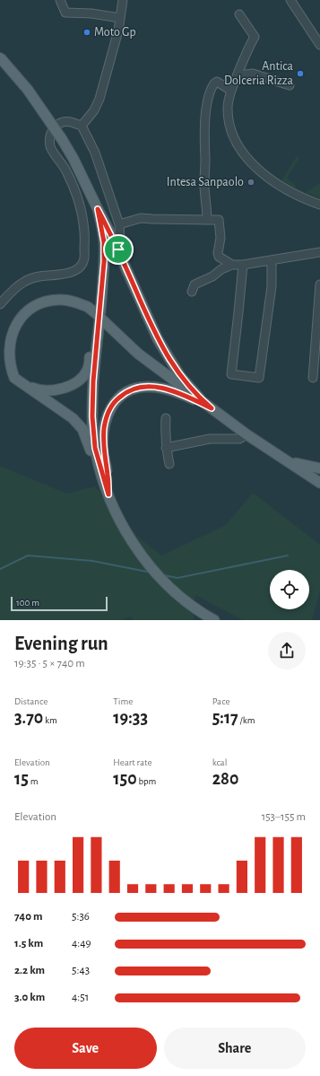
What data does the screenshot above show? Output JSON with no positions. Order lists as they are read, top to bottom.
{
  "places": ["Moto Gp", "Antica Dolceria Rizza", "Intesa Sanpaolo"],
  "scale_bar": "100 m",
  "page": {
    "scale": "100 m",
    "heading": ["Evening run", "19:35 · 5 × 740 m"],
    "stats": [
      ["Distance", "3.70 km"],
      ["Time", "19:33"],
      ["Pace", "5:17 /km"],
      ["Elevation", "15 m"],
      ["Heart rate", "150 bpm"],
      ["kcal", "280"]
    ],
    "chart": ["Elevation", "153–155 m"],
    "list": [
      {
        "name": "740 m",
        "note": "5:36"
      },
      {
        "name": "1.5 km",
        "note": "4:49"
      },
      {
        "name": "2.2 km",
        "note": "5:43"
      },
      {
        "name": "3.0 km",
        "note": "4:51"
      }
    ],
    "buttons": ["Save", "Share"]
  }
}
